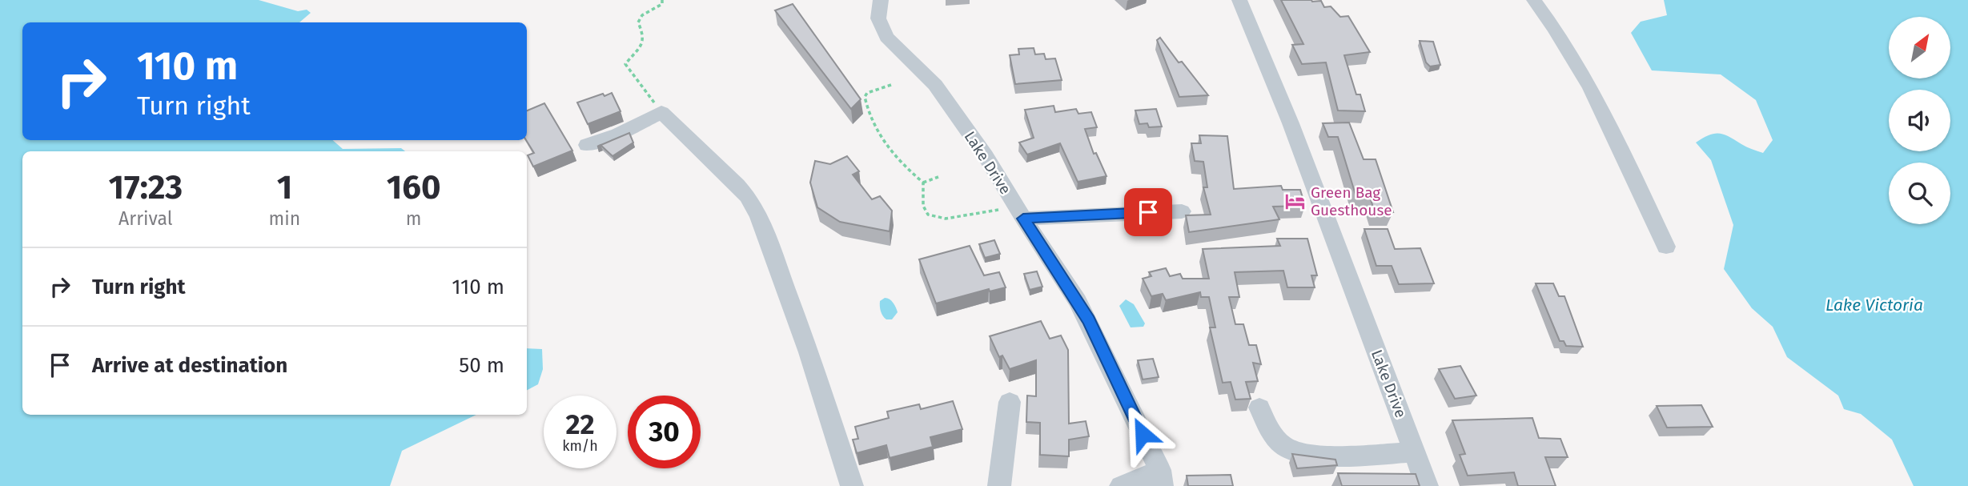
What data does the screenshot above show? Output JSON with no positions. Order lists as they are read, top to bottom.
{
  "streets": {
    "street": ["Lake Drive"]
  },
  "water": ["Lake Victoria"],
  "places": {
    "hotel": ["Green Bag Guesthouse"]
  },
  "north": "top right",
  "page": {
    "turn": ["110 m", "Turn right"],
    "eta": [
      "17:23",
      "Arrival",
      "1",
      "min",
      "160",
      "m"
    ],
    "list": [
      {
        "name": "Turn right",
        "value": "110 m"
      },
      {
        "name": "Arrive at destination",
        "value": "50 m"
      }
    ],
    "speed": "22 km/h",
    "limit": "30"
  }
}
